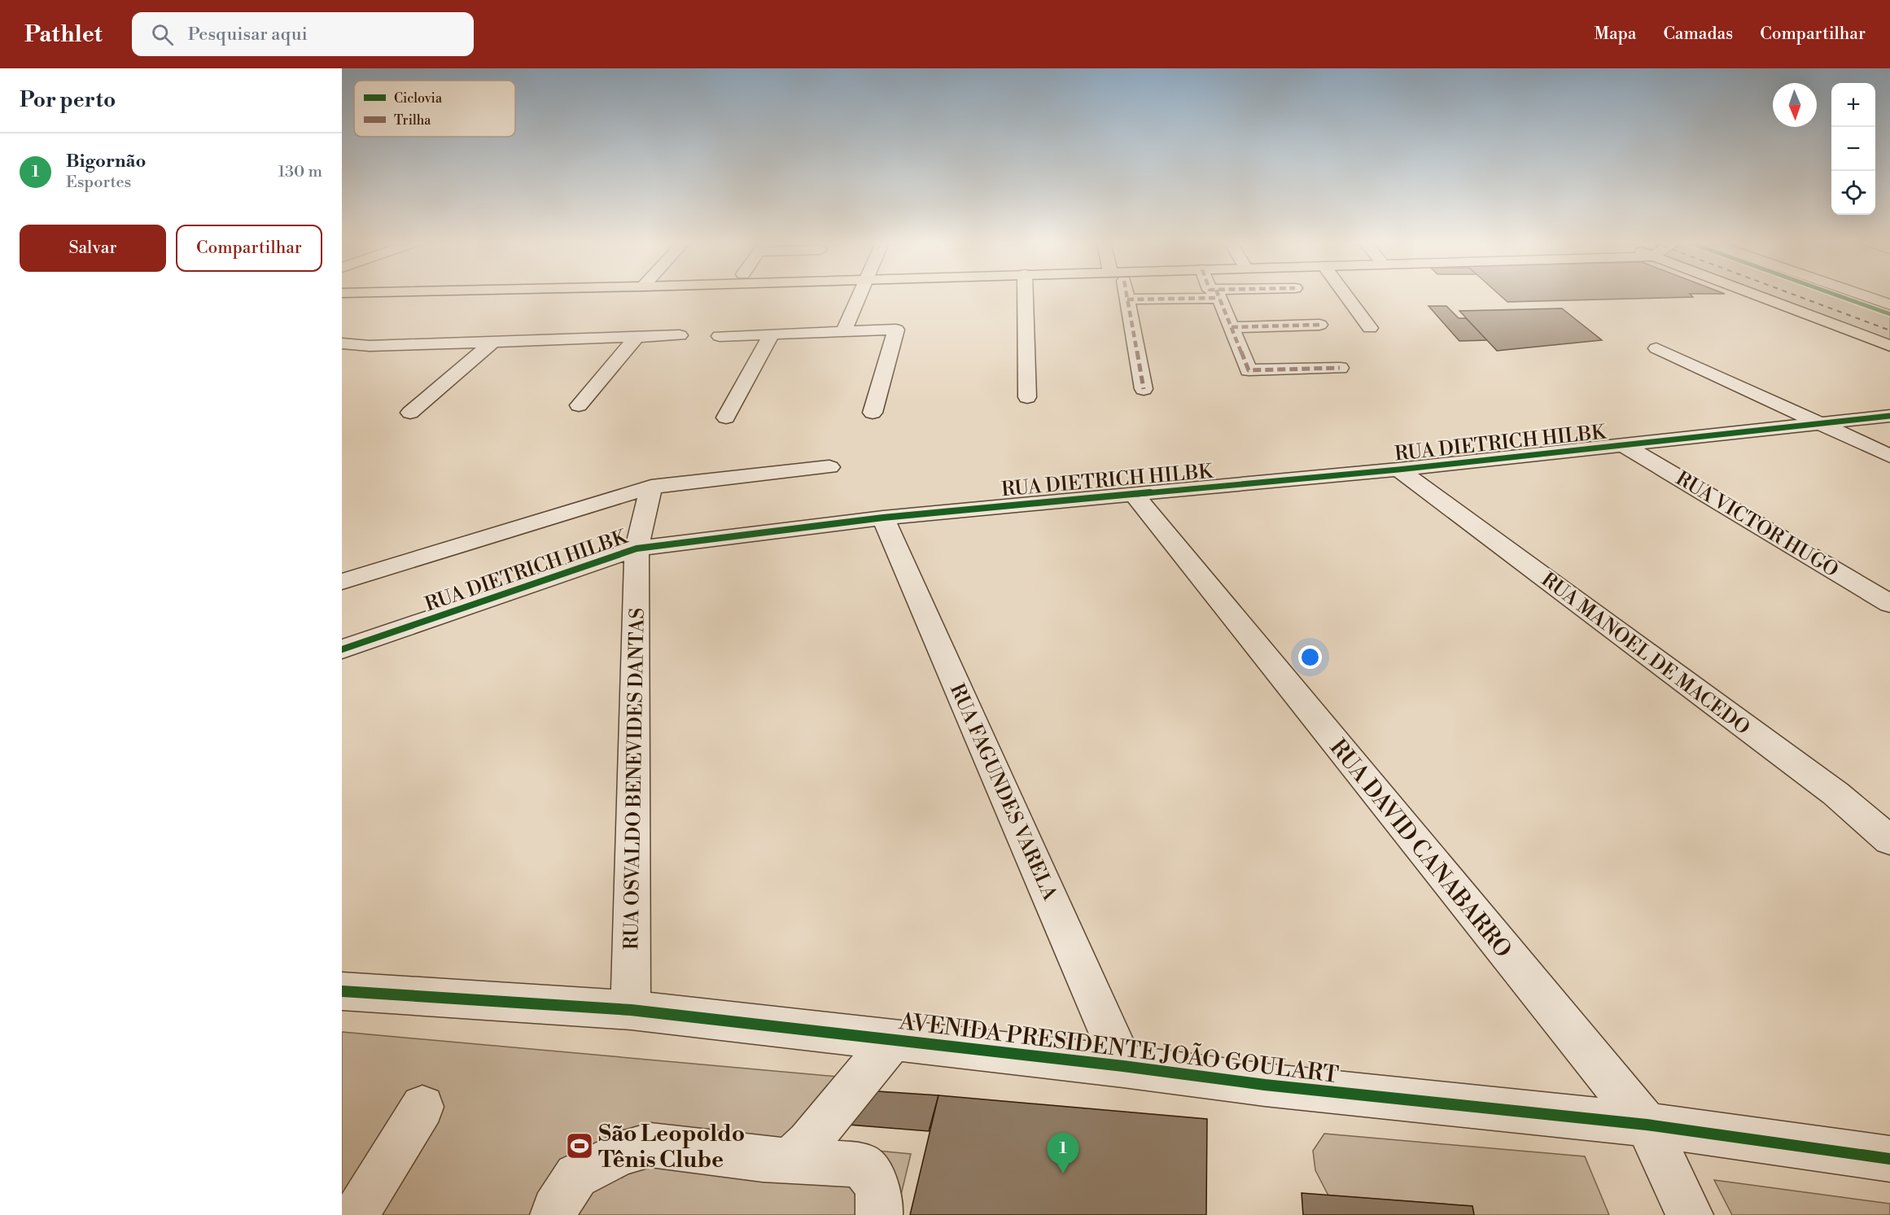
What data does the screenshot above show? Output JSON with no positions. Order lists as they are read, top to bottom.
{
  "streets": {
    "street": [
      "RUA DIETRICH HILBK",
      "RUA VICTOR HUGO",
      "RUA MANOEL DE MACEDO",
      "RUA OSVALDO BENEVIDES DANTAS",
      "RUA FAGUNDES VARELA",
      "RUA DAVID CANABARRO",
      "AVENIDA PRESIDENTE JOÃO GOULART"
    ]
  },
  "crossings": [
    ["RUA DIETRICH HILBK", "RUA VICTOR HUGO"],
    ["RUA DIETRICH HILBK", "RUA MANOEL DE MACEDO"],
    ["RUA DIETRICH HILBK", "RUA OSVALDO BENEVIDES DANTAS"],
    ["RUA DIETRICH HILBK", "RUA FAGUNDES VARELA"],
    ["RUA DIETRICH HILBK", "RUA DAVID CANABARRO"],
    ["RUA OSVALDO BENEVIDES DANTAS", "AVENIDA PRESIDENTE JOÃO GOULART"],
    ["RUA FAGUNDES VARELA", "AVENIDA PRESIDENTE JOÃO GOULART"],
    ["RUA DAVID CANABARRO", "AVENIDA PRESIDENTE JOÃO GOULART"]
  ],
  "places": {
    "sports": ["São Leopoldo Tênis Clube"]
  },
  "legend": ["Ciclovia", "Trilha"],
  "north": "bottom",
  "page": {
    "header": "Pathlet",
    "search": "Pesquisar aqui",
    "nav": ["Mapa", "Camadas", "Compartilhar"],
    "heading": "Por perto",
    "map_buttons": ["+", "−"],
    "list": [
      {
        "mark": "1",
        "name": "Bigornão",
        "note": "Esportes",
        "value": "130 m"
      }
    ],
    "buttons": ["Salvar", "Compartilhar"],
    "pins": "1"
  }
}
